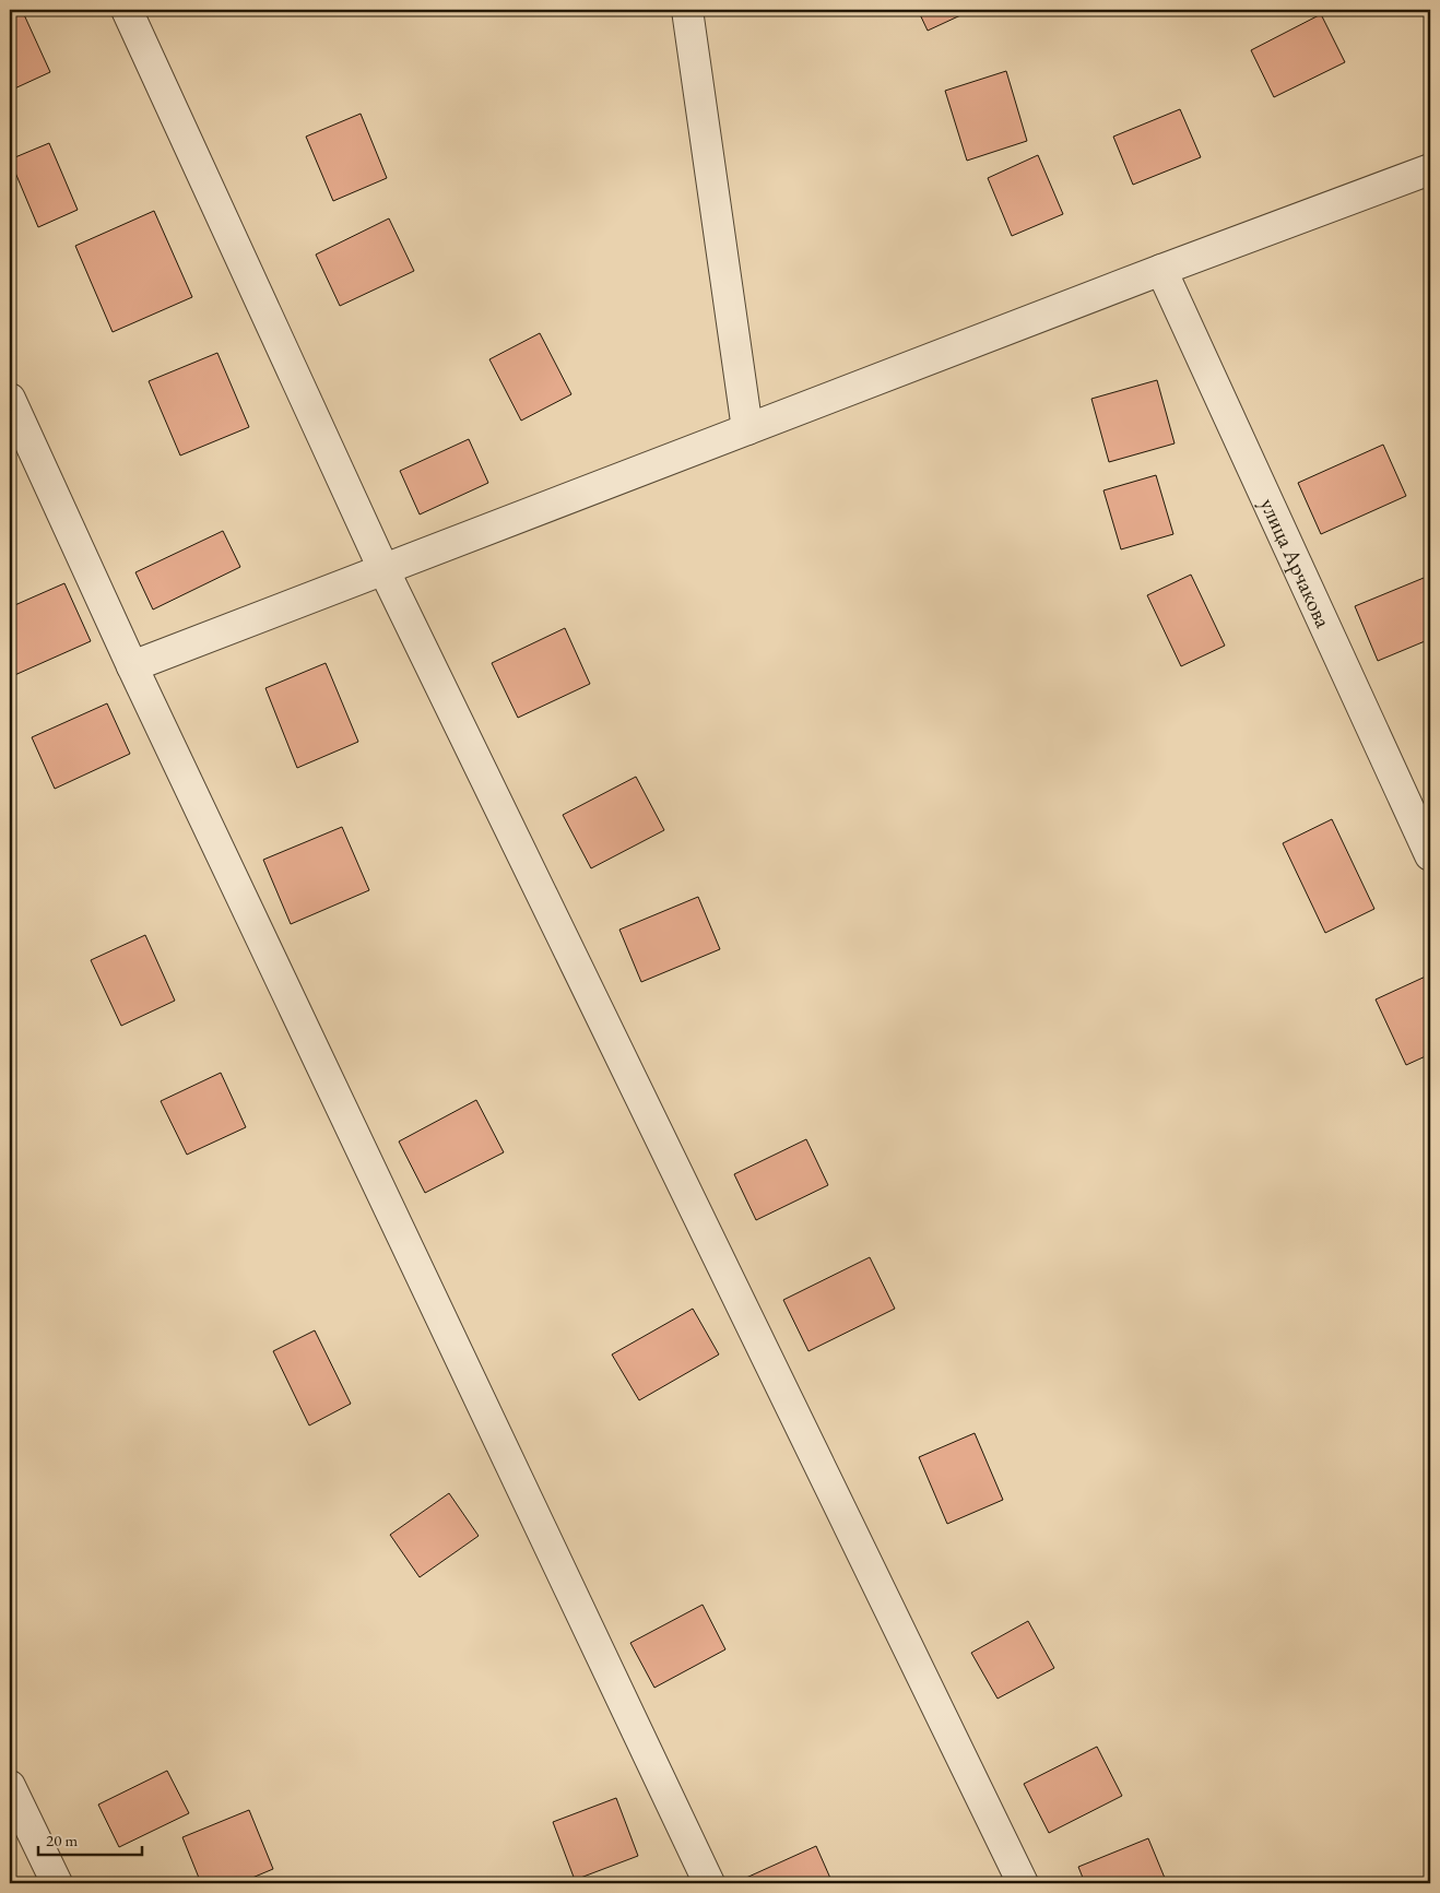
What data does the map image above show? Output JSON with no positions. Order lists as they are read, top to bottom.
{
  "streets": {
    "street": ["улица Арчакова"]
  },
  "scale_bar": "20 m"
}
